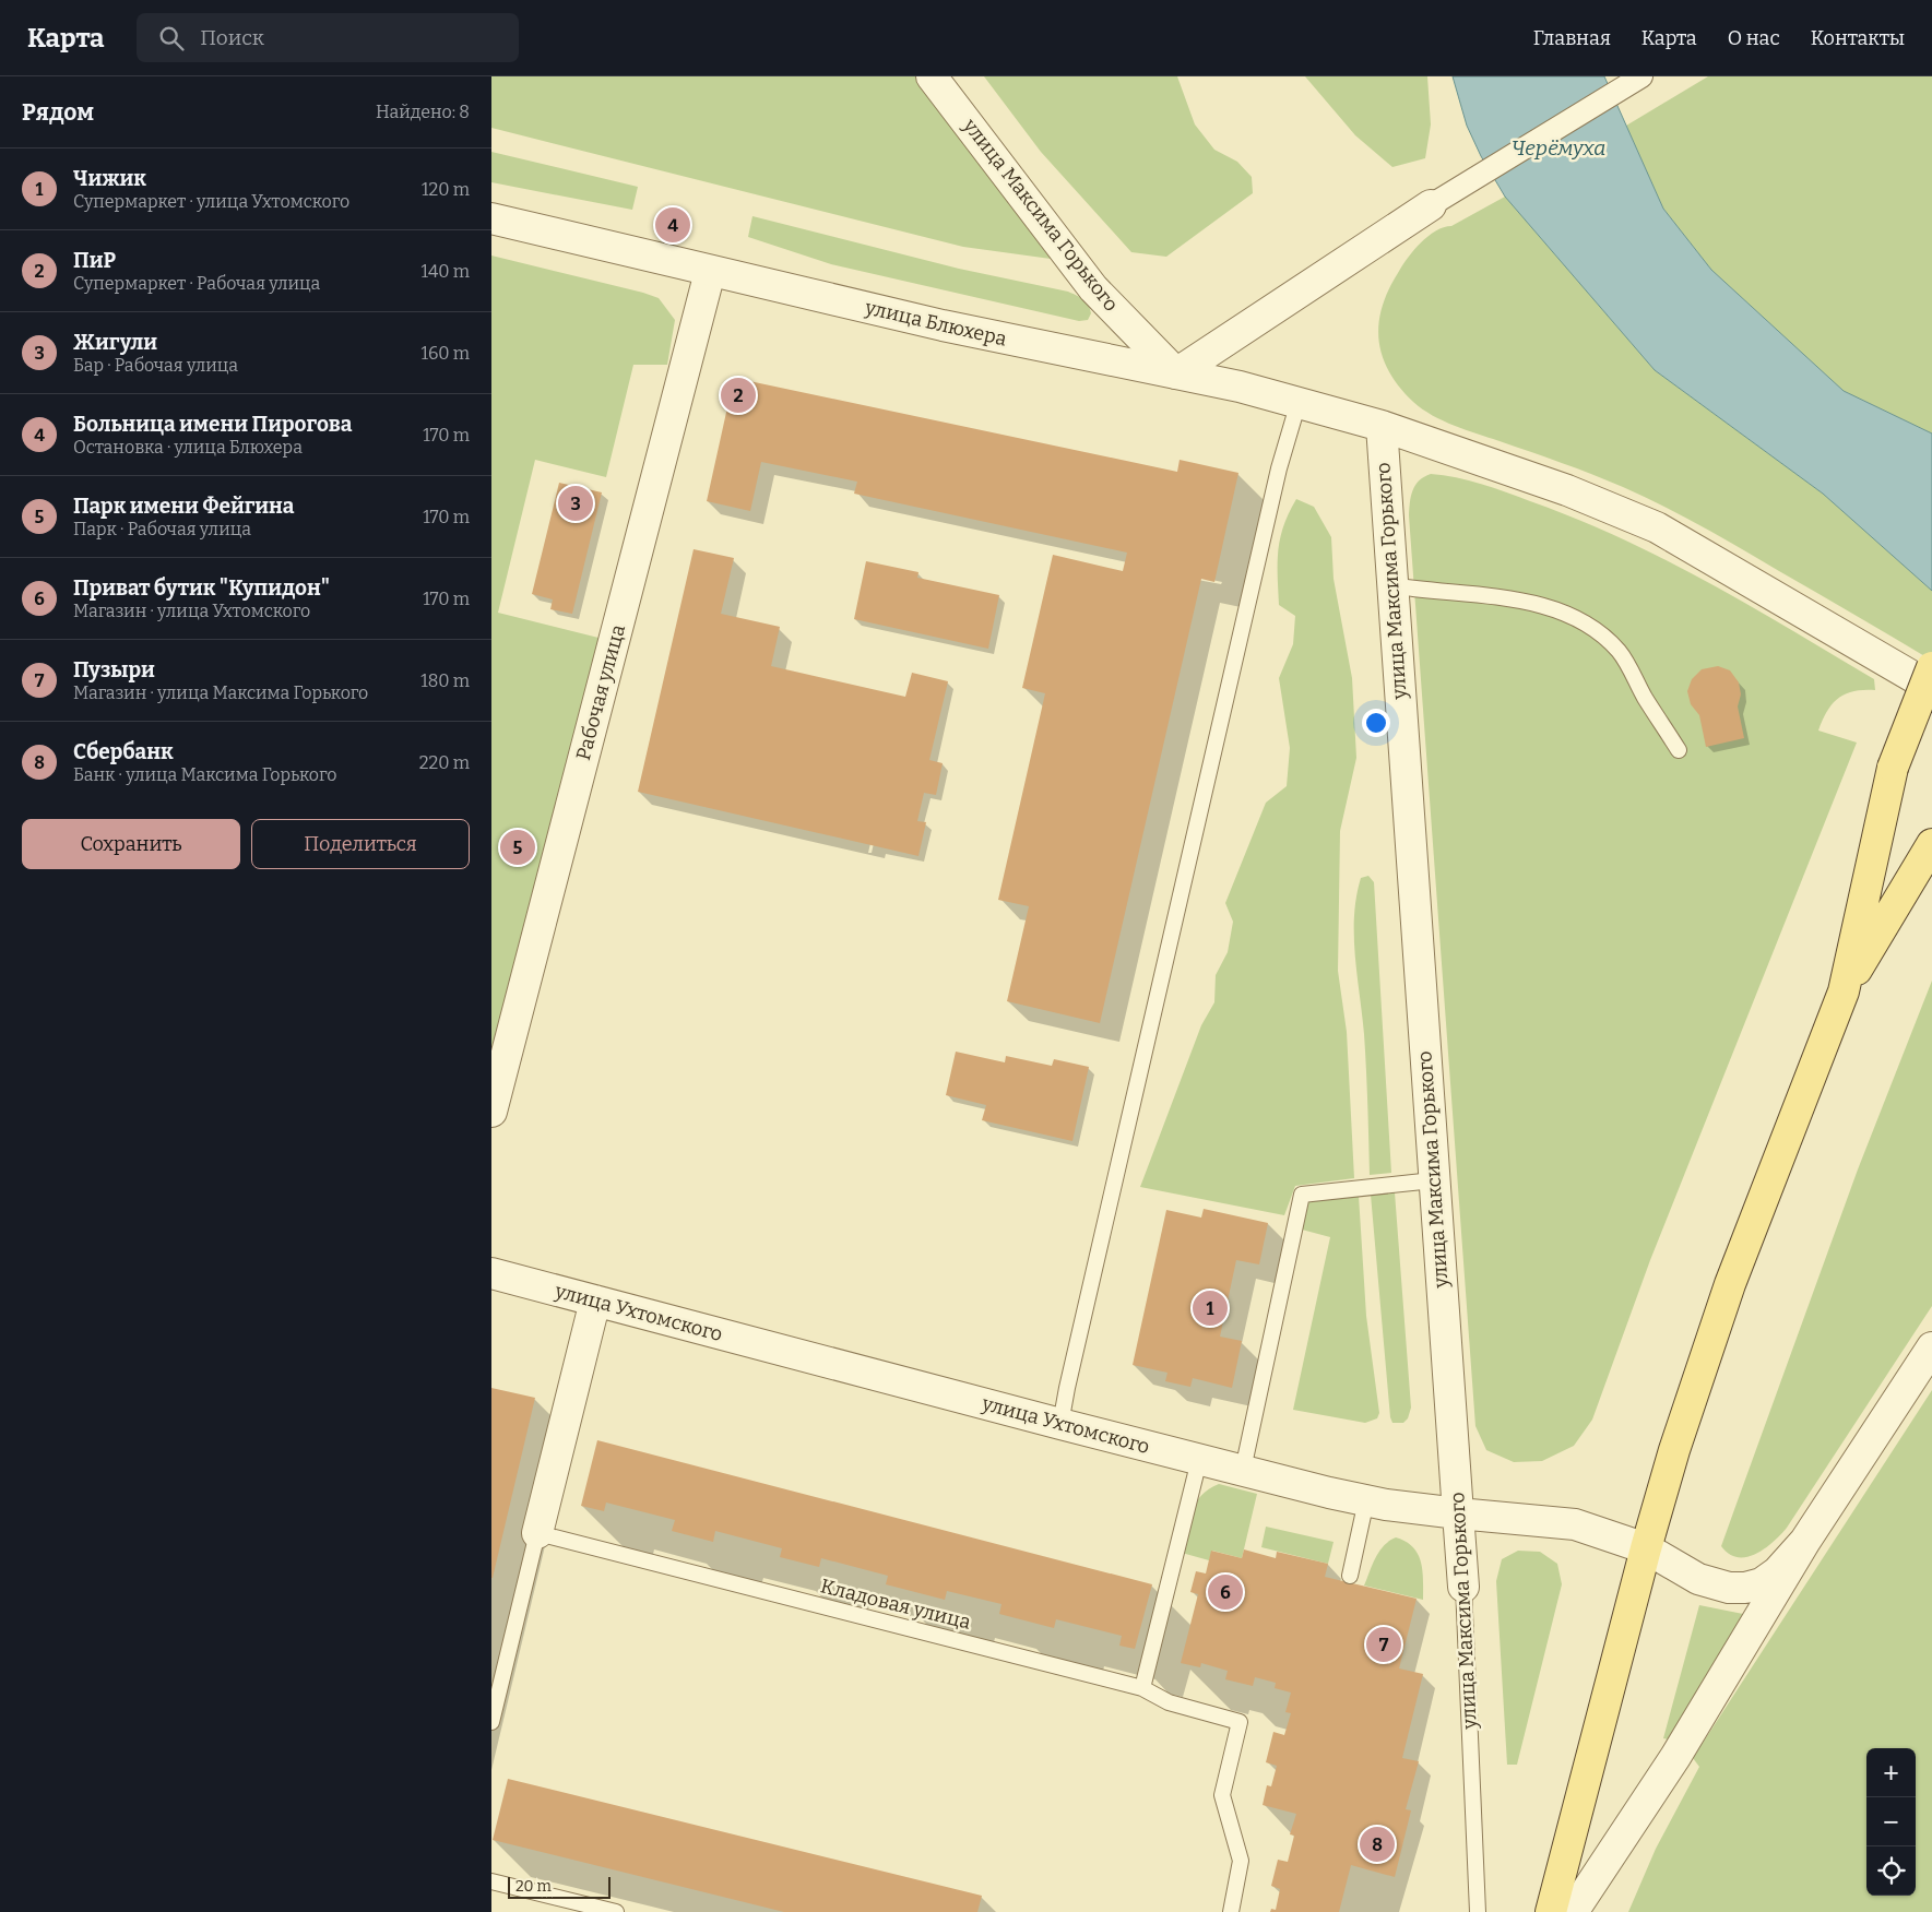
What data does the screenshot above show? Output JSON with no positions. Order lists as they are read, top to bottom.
{
  "streets": {
    "street": [
      "улица Максима Горького",
      "улица Блюхера",
      "Рабочая улица",
      "улица Ухтомского"
    ],
    "lane": ["Кладовая улица"]
  },
  "crossings": [
    ["улица Максима Горького", "улица Блюхера"],
    ["улица Максима Горького", "улица Ухтомского"],
    ["улица Блюхера", "Рабочая улица"]
  ],
  "water": ["Черёмуха"],
  "scale_bar": "20 m",
  "page": {
    "header": "Карта",
    "search": "Поиск",
    "nav": [
      "Главная",
      "Карта",
      "О нас",
      "Контакты"
    ],
    "heading": ["Рядом", "Найдено: 8"],
    "list": [
      {
        "mark": "1",
        "name": "Чижик",
        "note": "Супермаркет · улица Ухтомского",
        "value": "120 m"
      },
      {
        "mark": "2",
        "name": "ПиР",
        "note": "Супермаркет · Рабочая улица",
        "value": "140 m"
      },
      {
        "mark": "3",
        "name": "Жигули",
        "note": "Бар · Рабочая улица",
        "value": "160 m"
      },
      {
        "mark": "4",
        "name": "Больница имени Пирогова",
        "note": "Остановка · улица Блюхера",
        "value": "170 m"
      },
      {
        "mark": "5",
        "name": "Парк имени Фейгина",
        "note": "Парк · Рабочая улица",
        "value": "170 m"
      },
      {
        "mark": "6",
        "name": "Приват бутик \"Купидон\"",
        "note": "Магазин · улица Ухтомского",
        "value": "170 m"
      },
      {
        "mark": "7",
        "name": "Пузыри",
        "note": "Магазин · улица Максима Горького",
        "value": "180 m"
      },
      {
        "mark": "8",
        "name": "Сбербанк",
        "note": "Банк · улица Максима Горького",
        "value": "220 m"
      }
    ],
    "pins": [
      "4",
      "2",
      "3",
      "5",
      "1",
      "6",
      "7",
      "8"
    ],
    "buttons": ["Сохранить", "Поделиться"],
    "map_buttons": ["+", "−"],
    "scale": "20 m"
  }
}
